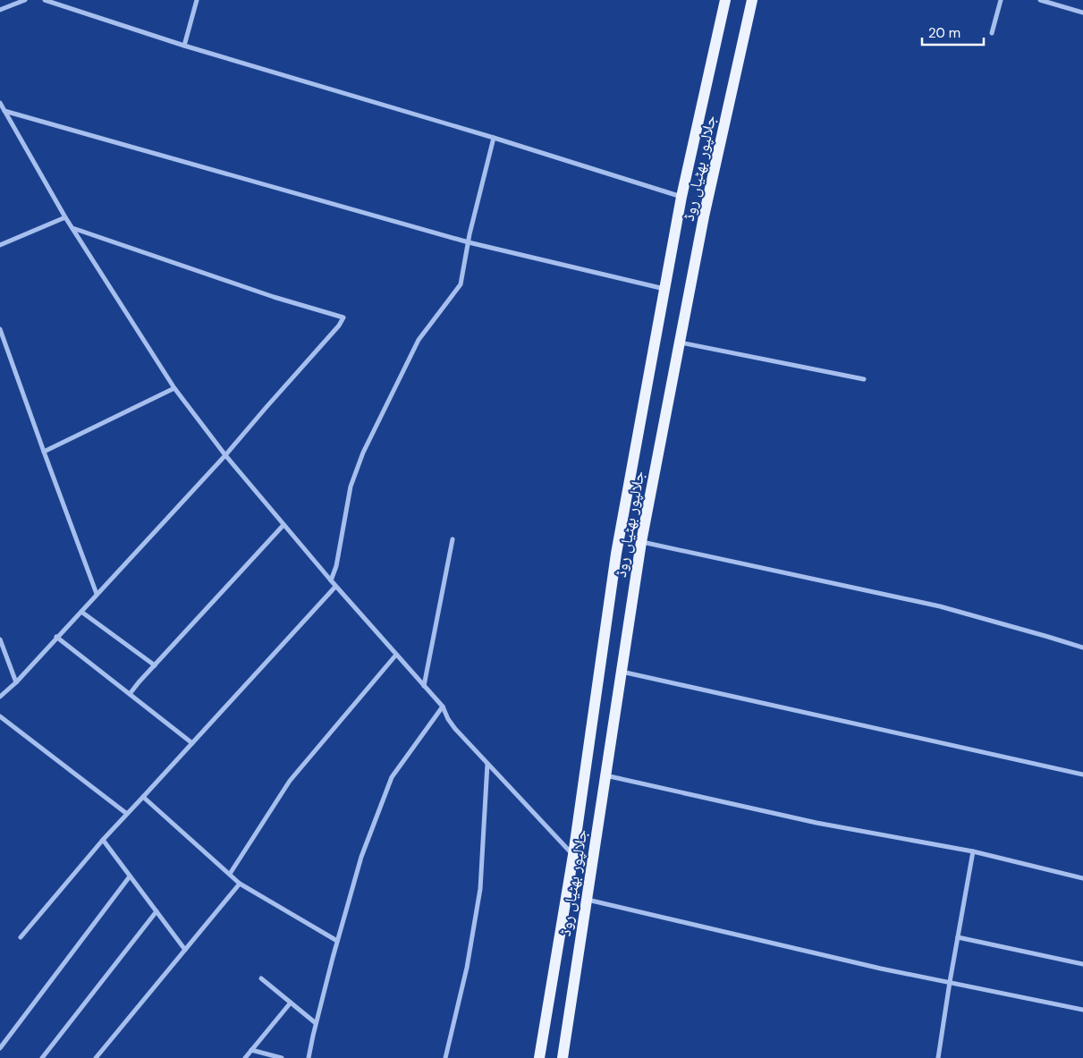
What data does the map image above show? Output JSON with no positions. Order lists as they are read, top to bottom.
{
  "streets": {
    "main road": ["جلالپور بھٹیاں روڈ"]
  },
  "scale_bar": "20 m"
}
